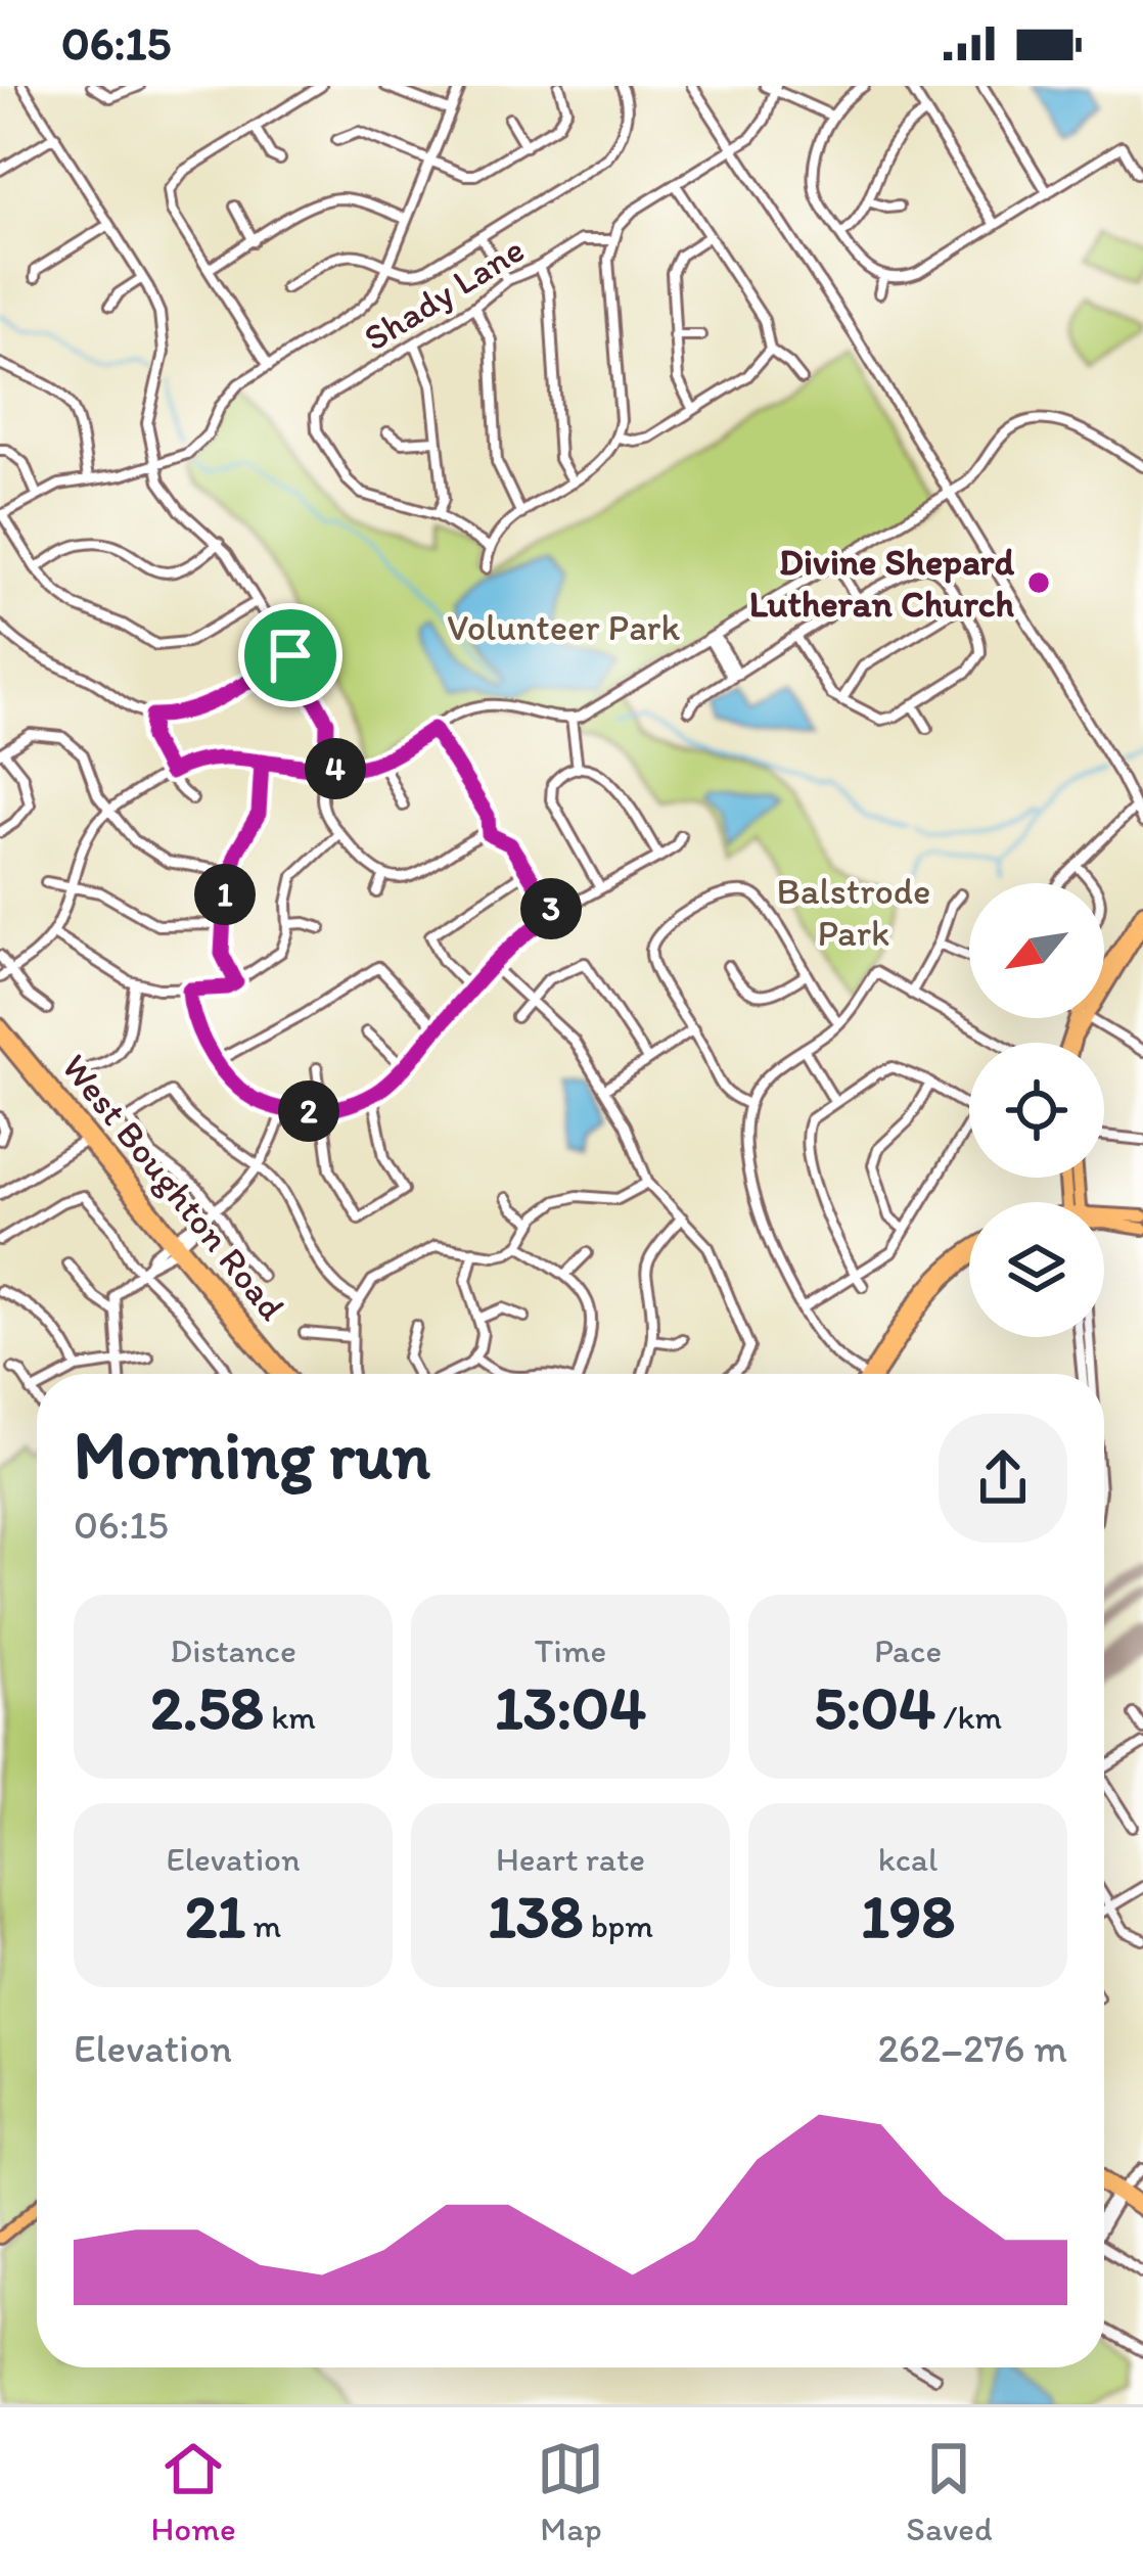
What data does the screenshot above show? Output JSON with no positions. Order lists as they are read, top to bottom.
{
  "streets": {
    "main road": ["West Boughton Road"],
    "street": ["Shady Lane"]
  },
  "parks": ["Volunteer Park", "Balstrode Park"],
  "places": ["Divine Shepard Lutheran Church"],
  "north": "bottom left",
  "page": {
    "status": "06:15",
    "pins": [
      "4",
      "1",
      "3",
      "2"
    ],
    "heading": ["Morning run", "06:15"],
    "stats": [
      ["Distance", "2.58 km"],
      ["Time", "13:04"],
      ["Pace", "5:04 /km"],
      ["Elevation", "21 m"],
      ["Heart rate", "138 bpm"],
      ["kcal", "198"]
    ],
    "chart": ["Elevation", "262–276 m"],
    "tabs": ["Home", "Map", "Saved"]
  }
}
